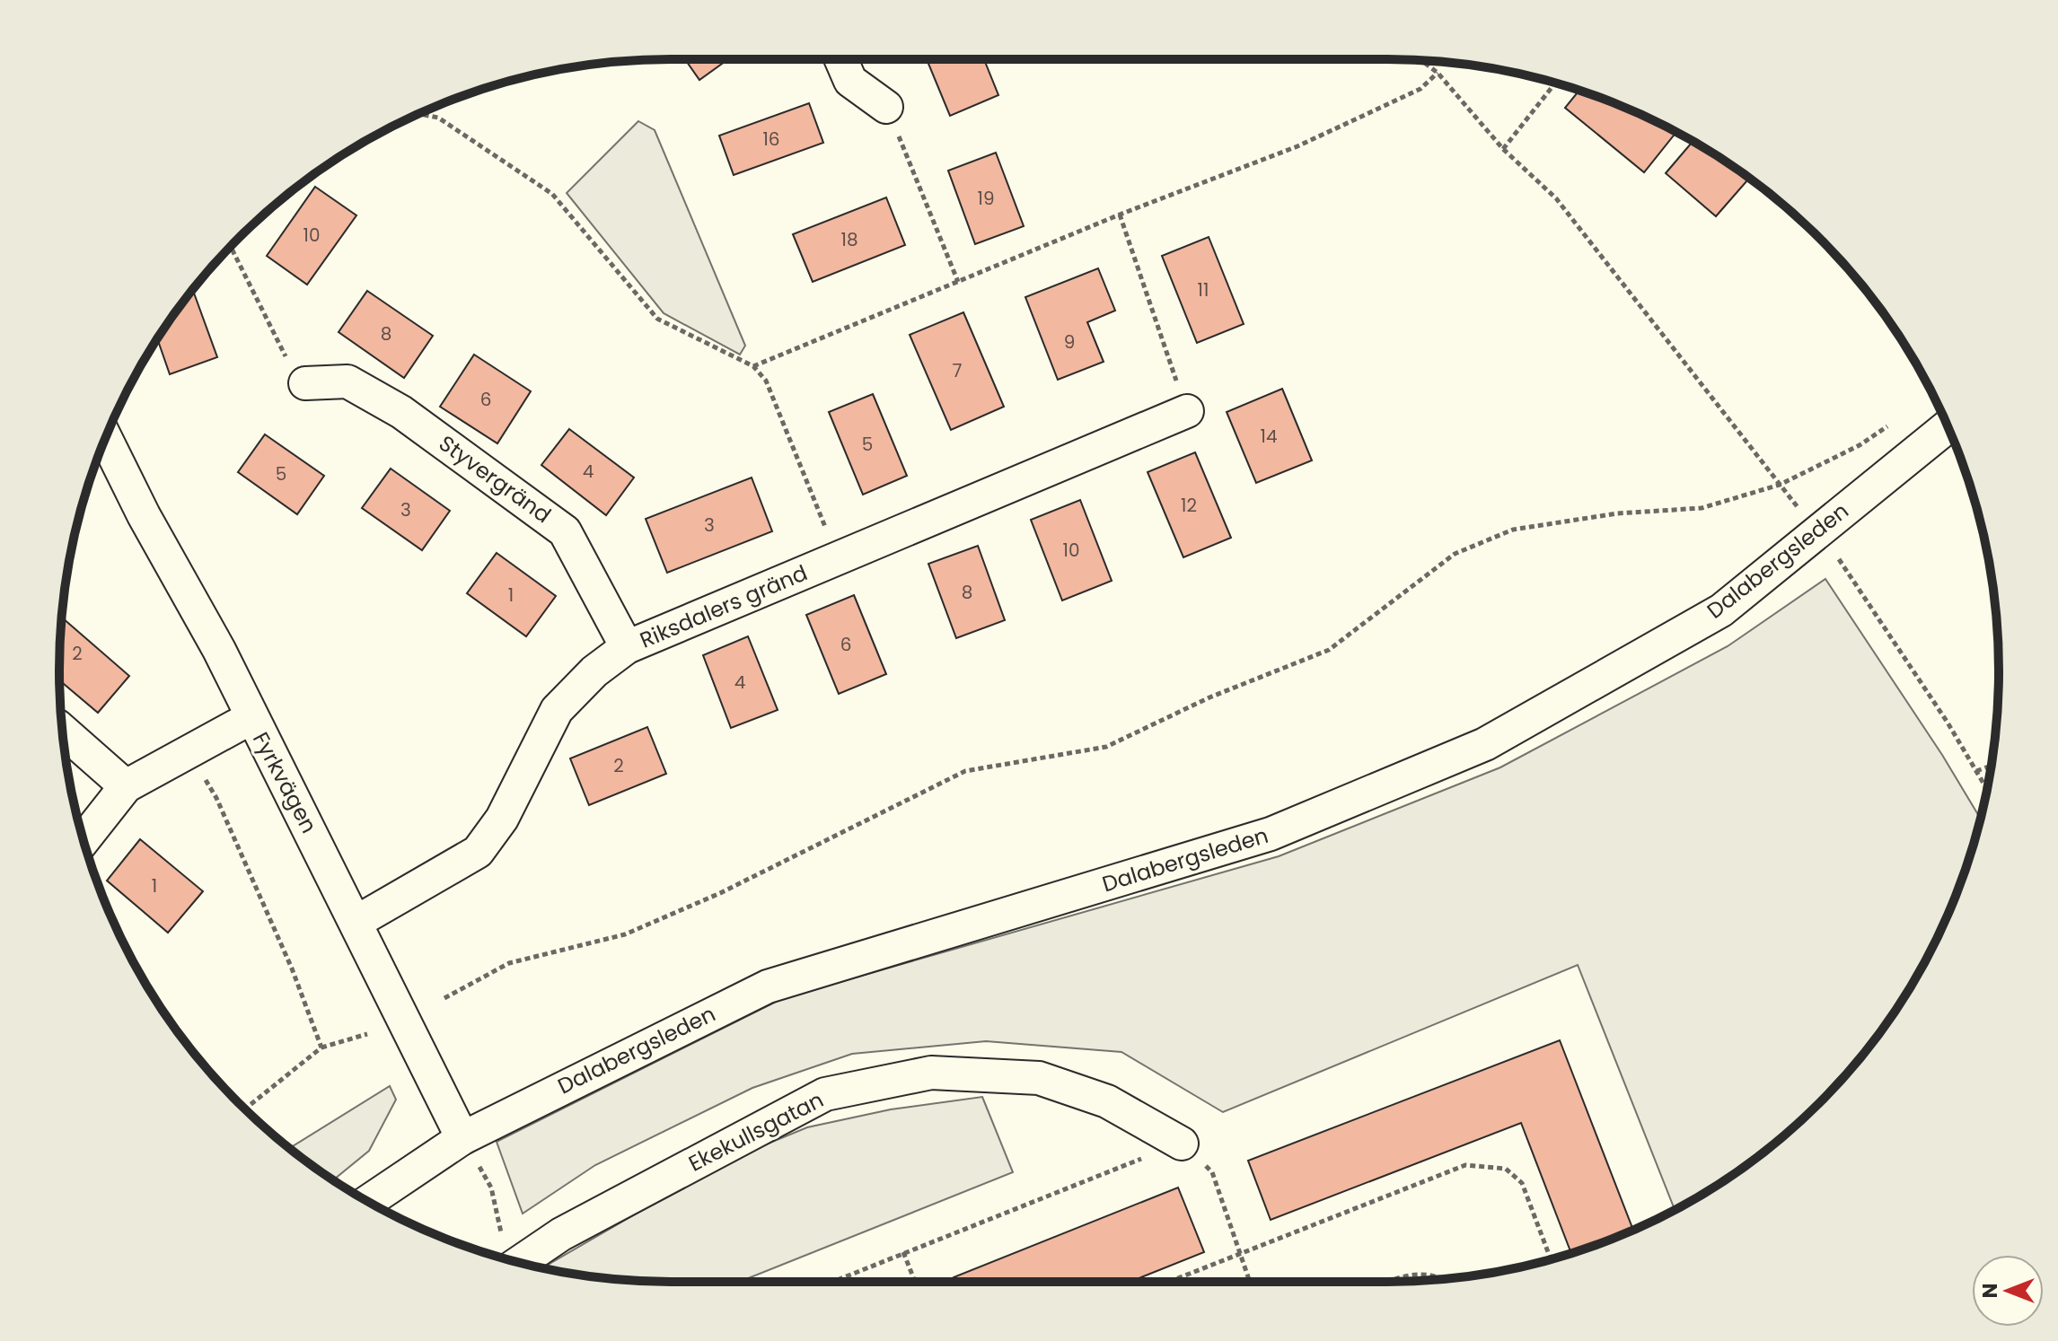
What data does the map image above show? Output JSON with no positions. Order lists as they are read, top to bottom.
{
  "streets": {
    "street": [
      "Styvergränd",
      "Dalabergsleden",
      "Riksdalers gränd",
      "Fyrkvägen",
      "Ekekullsgatan"
    ]
  },
  "crossings": [
    ["Styvergränd", "Riksdalers gränd"],
    ["Dalabergsleden", "Fyrkvägen"],
    ["Riksdalers gränd", "Fyrkvägen"]
  ],
  "house_numbers": [
    "16",
    "19",
    "10",
    "18",
    "11",
    "8",
    "9",
    "7",
    "6",
    "14",
    "5",
    "4",
    "5",
    "12",
    "3",
    "3",
    "10",
    "8",
    "1",
    "6",
    "2",
    "4",
    "2",
    "1"
  ],
  "north": "left"
}
